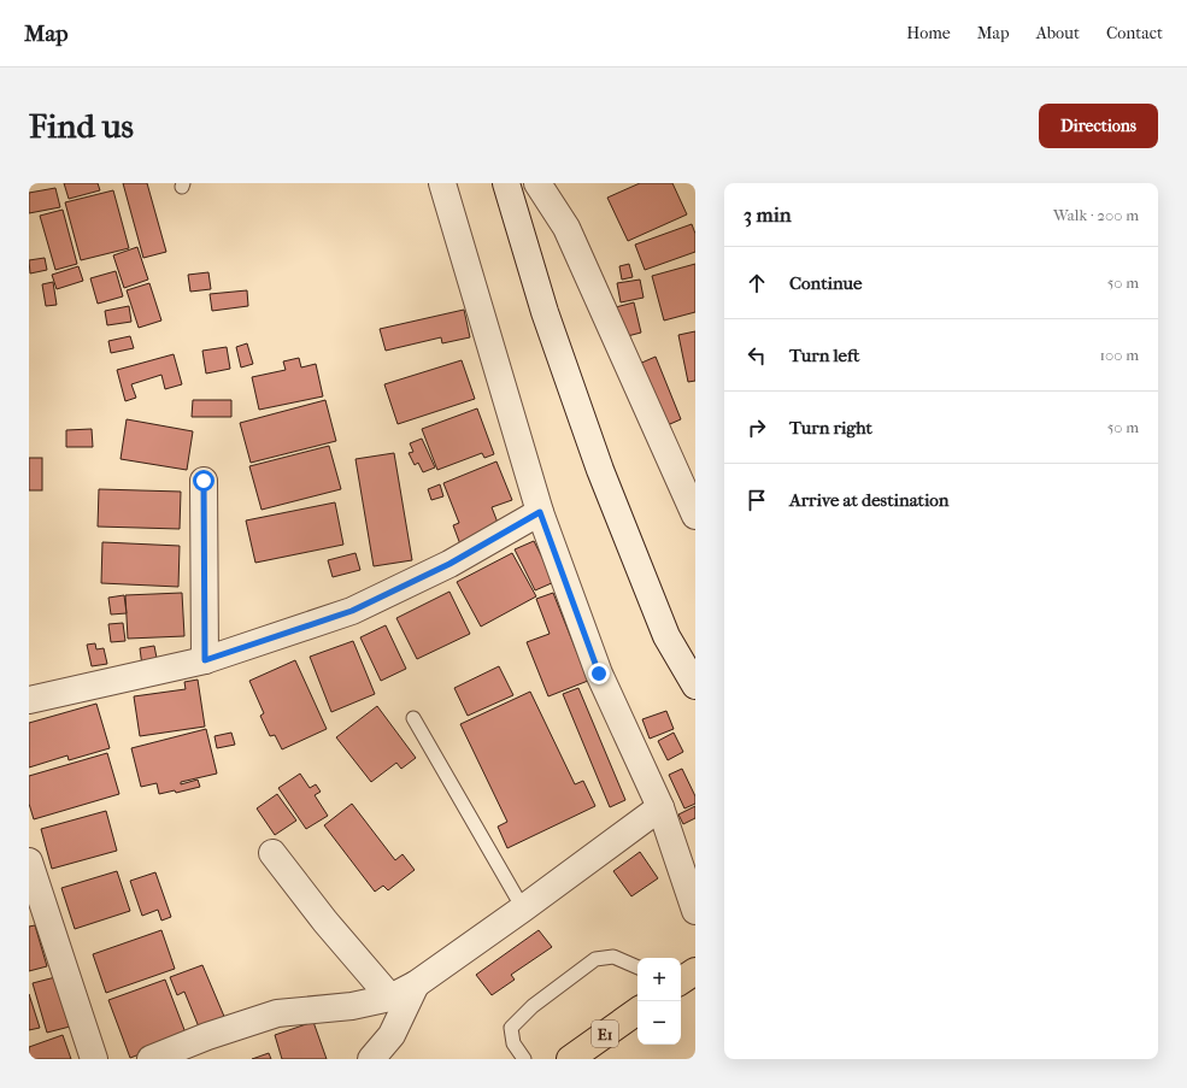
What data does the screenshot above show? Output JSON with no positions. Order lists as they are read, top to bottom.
{
  "streets": {
    "highway": ["E1"]
  },
  "page": {
    "header": "Map",
    "nav": [
      "Home",
      "Map",
      "About",
      "Contact"
    ],
    "buttons": "Directions",
    "title": "Find us",
    "heading": ["3 min", "Walk · 200 m"],
    "list": [
      ["Continue", "50 m"],
      ["Turn left", "100 m"],
      ["Turn right", "50 m"],
      "Arrive at destination"
    ],
    "map_buttons": ["+", "−"]
  }
}
